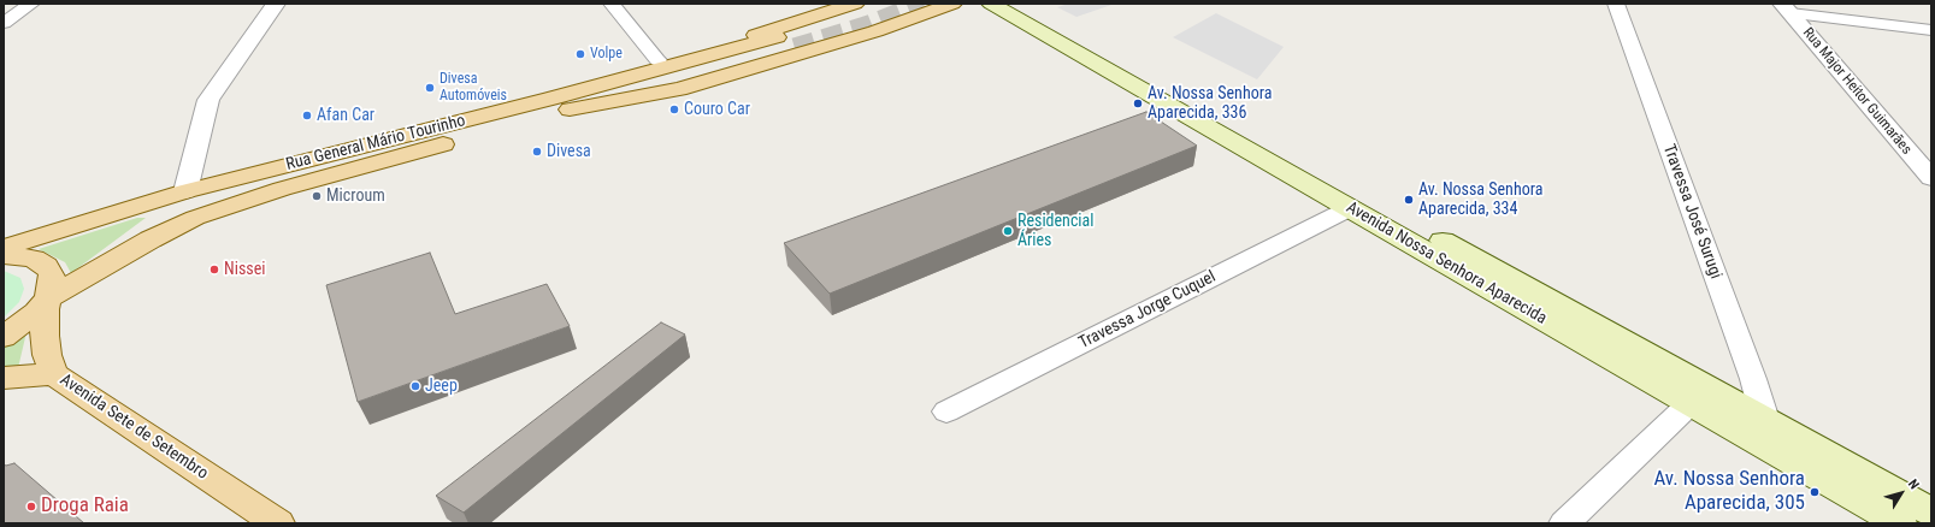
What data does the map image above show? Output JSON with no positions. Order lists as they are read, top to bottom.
{
  "streets": {
    "main road": ["Rua General Mário Tourinho", "Avenida Nossa Senhora Aparecida", "Avenida Sete de Setembro"],
    "street": ["Rua Major Heitor Guimarães", "Travessa José Surugi", "Travessa Jorge Cuquel"]
  },
  "crossings": [
    ["Rua General Mário Tourinho", "Avenida Sete de Setembro"],
    ["Travessa José Surugi", "Avenida Nossa Senhora Aparecida"],
    ["Avenida Nossa Senhora Aparecida", "Travessa Jorge Cuquel"]
  ],
  "places": [
    "Volpe",
    "Divesa Automóveis",
    "Av. Nossa Senhora Aparecida, 336",
    "Couro Car",
    "Afan Car",
    "Divesa",
    "Microum",
    "Av. Nossa Senhora Aparecida, 334",
    "Residencial Áries",
    "Nissei",
    "Jeep",
    "Av. Nossa Senhora Aparecida, 305",
    "Droga Raia"
  ],
  "north": "top right"
}
